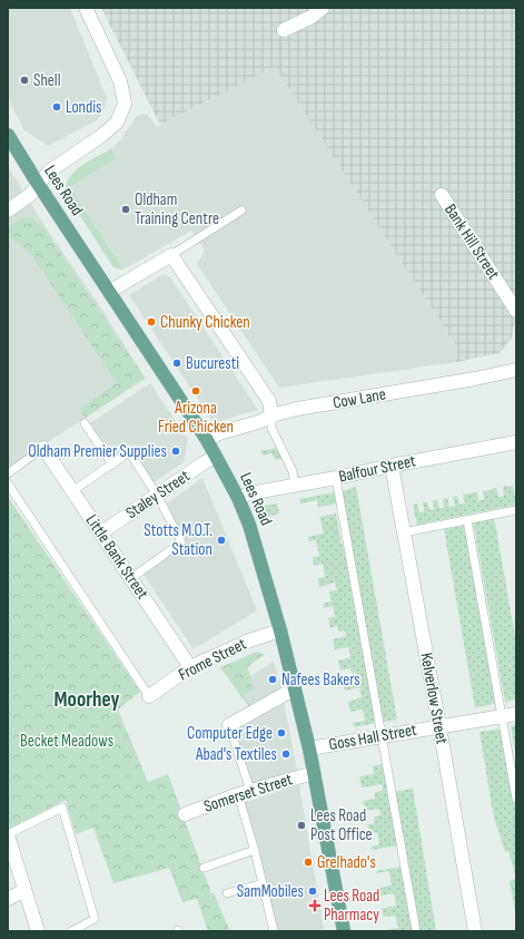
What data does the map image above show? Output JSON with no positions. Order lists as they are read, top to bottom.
{
  "streets": {
    "main road": ["Lees Road"],
    "street": [
      "Bank Hill Street",
      "Cow Lane",
      "Balfour Street",
      "Staley Street",
      "Little Bank Street",
      "Frome Street",
      "Kelverlow Street",
      "Goss Hall Street",
      "Somerset Street"
    ]
  },
  "crossings": [
    ["Lees Road", "Cow Lane"],
    ["Lees Road", "Balfour Street"],
    ["Lees Road", "Staley Street"],
    ["Lees Road", "Frome Street"],
    ["Lees Road", "Goss Hall Street"],
    ["Lees Road", "Somerset Street"],
    ["Balfour Street", "Kelverlow Street"],
    ["Staley Street", "Little Bank Street"],
    ["Little Bank Street", "Frome Street"],
    ["Kelverlow Street", "Goss Hall Street"]
  ],
  "districts": ["Moorhey"],
  "parks": ["Becket Meadows"],
  "places": {
    "other": [
      "Shell",
      "Londis",
      "Oldham Training Centre",
      "Chunky Chicken",
      "Bucuresti",
      "Arizona Fried Chicken",
      "Oldham Premier Supplies",
      "Stotts M.O.T. Station",
      "Nafees Bakers",
      "Computer Edge",
      "Abad's Textiles",
      "Lees Road Post Office",
      "Grelhado's",
      "SamMobiles"
    ],
    "health": ["Lees Road Pharmacy"]
  }
}
